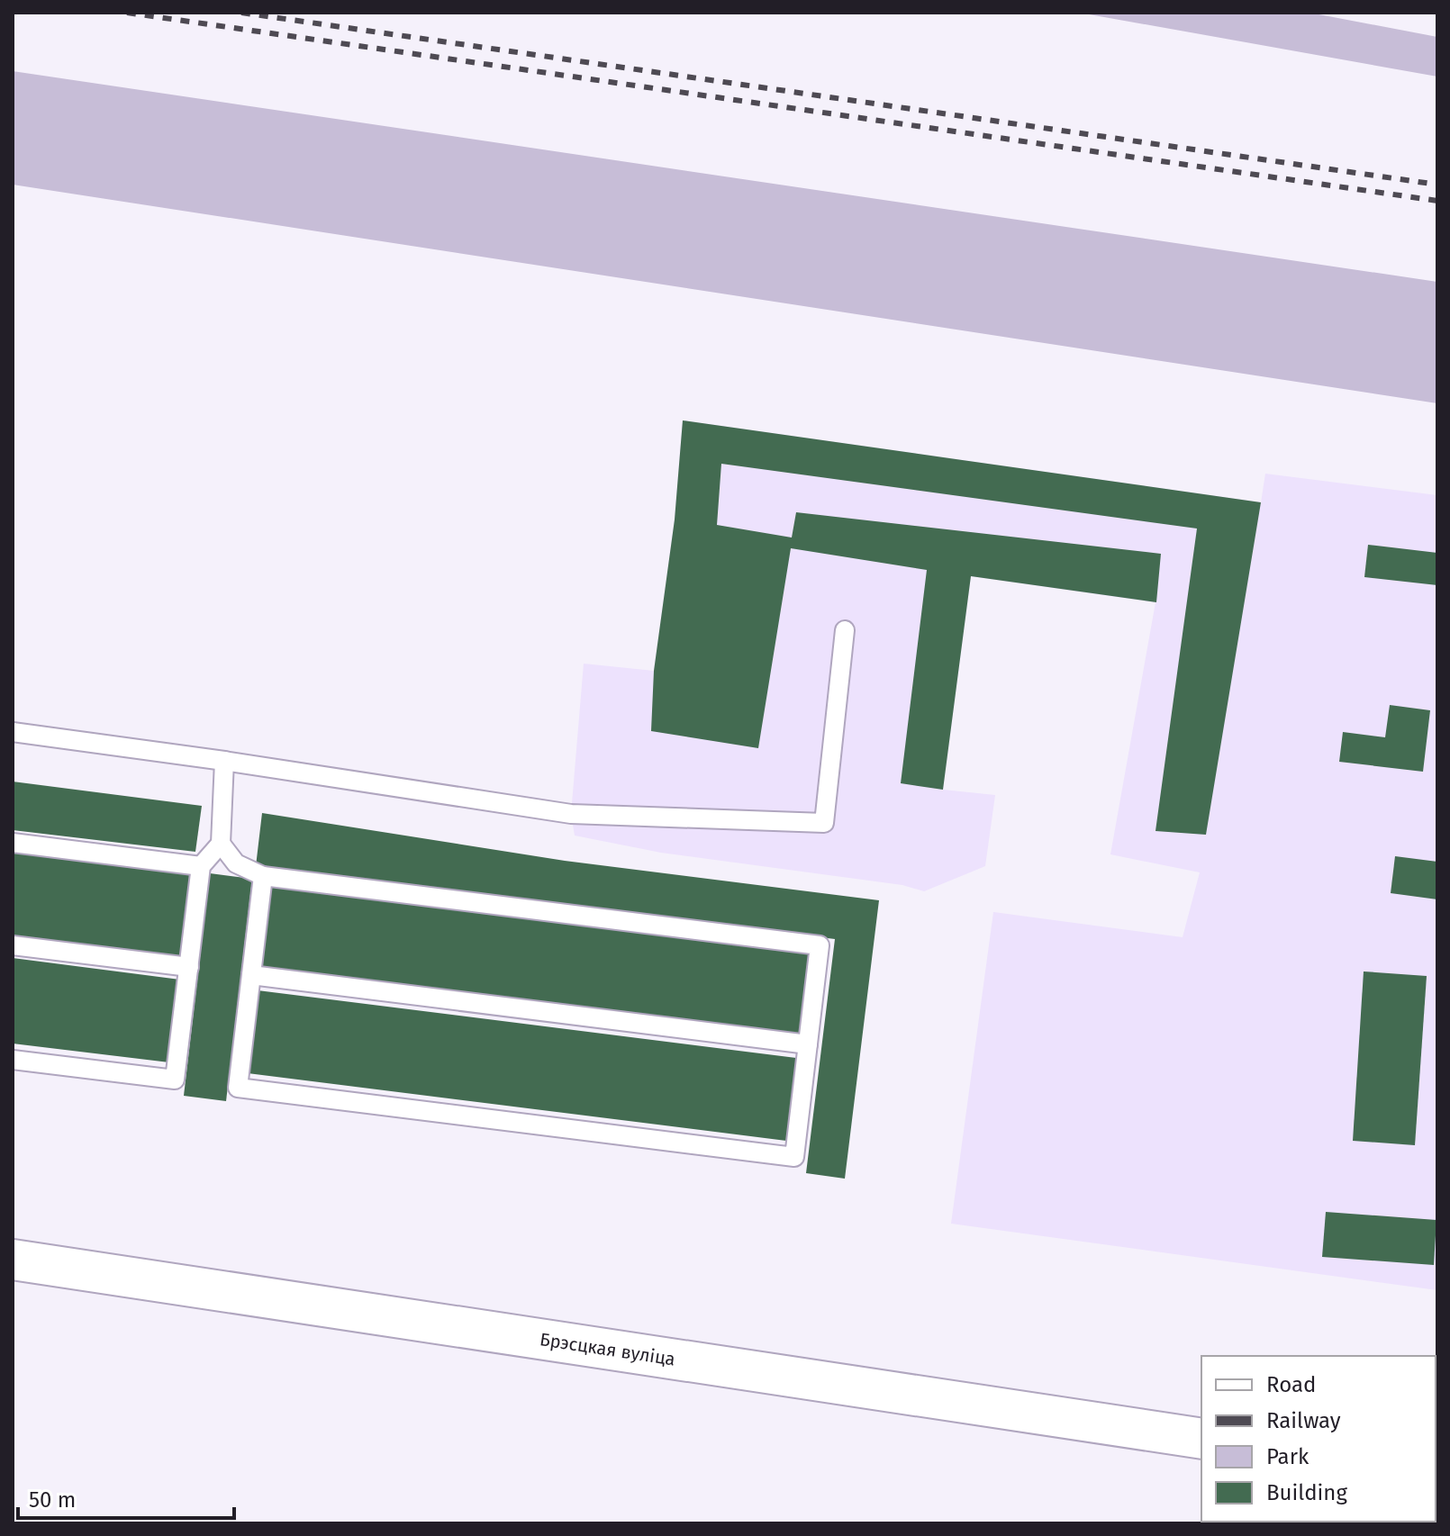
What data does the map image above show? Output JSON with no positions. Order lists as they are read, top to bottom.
{
  "streets": {
    "main road": ["Брэсцкая вуліца"]
  },
  "legend": [
    "Road",
    "Railway",
    "Park",
    "Building"
  ],
  "scale_bar": "50 m"
}
